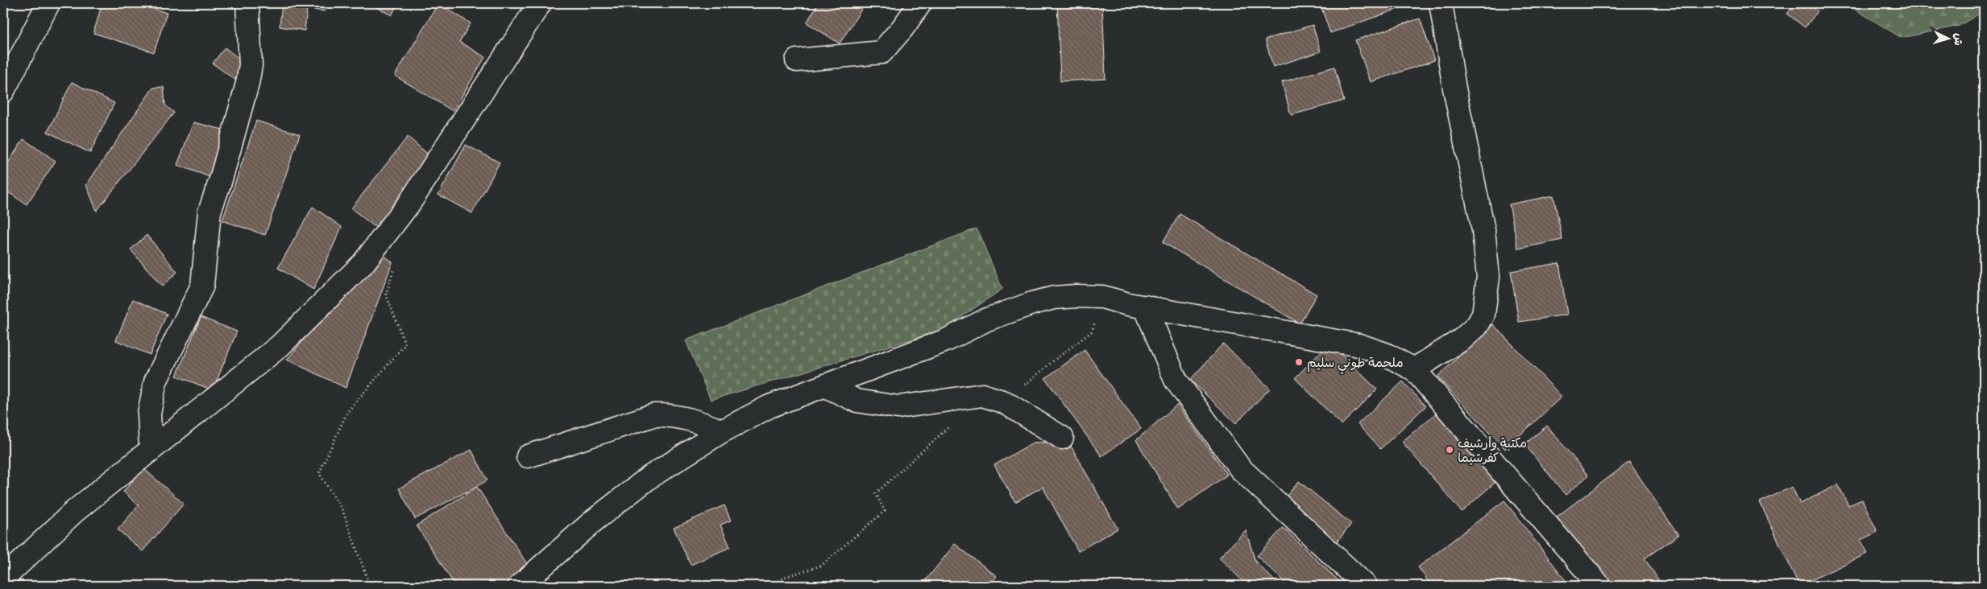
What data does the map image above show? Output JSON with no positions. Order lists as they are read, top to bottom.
{
  "places": ["ملحمة طوني سليم", "مكتبة وأرشيف كفرشيما"],
  "north": "right"
}
